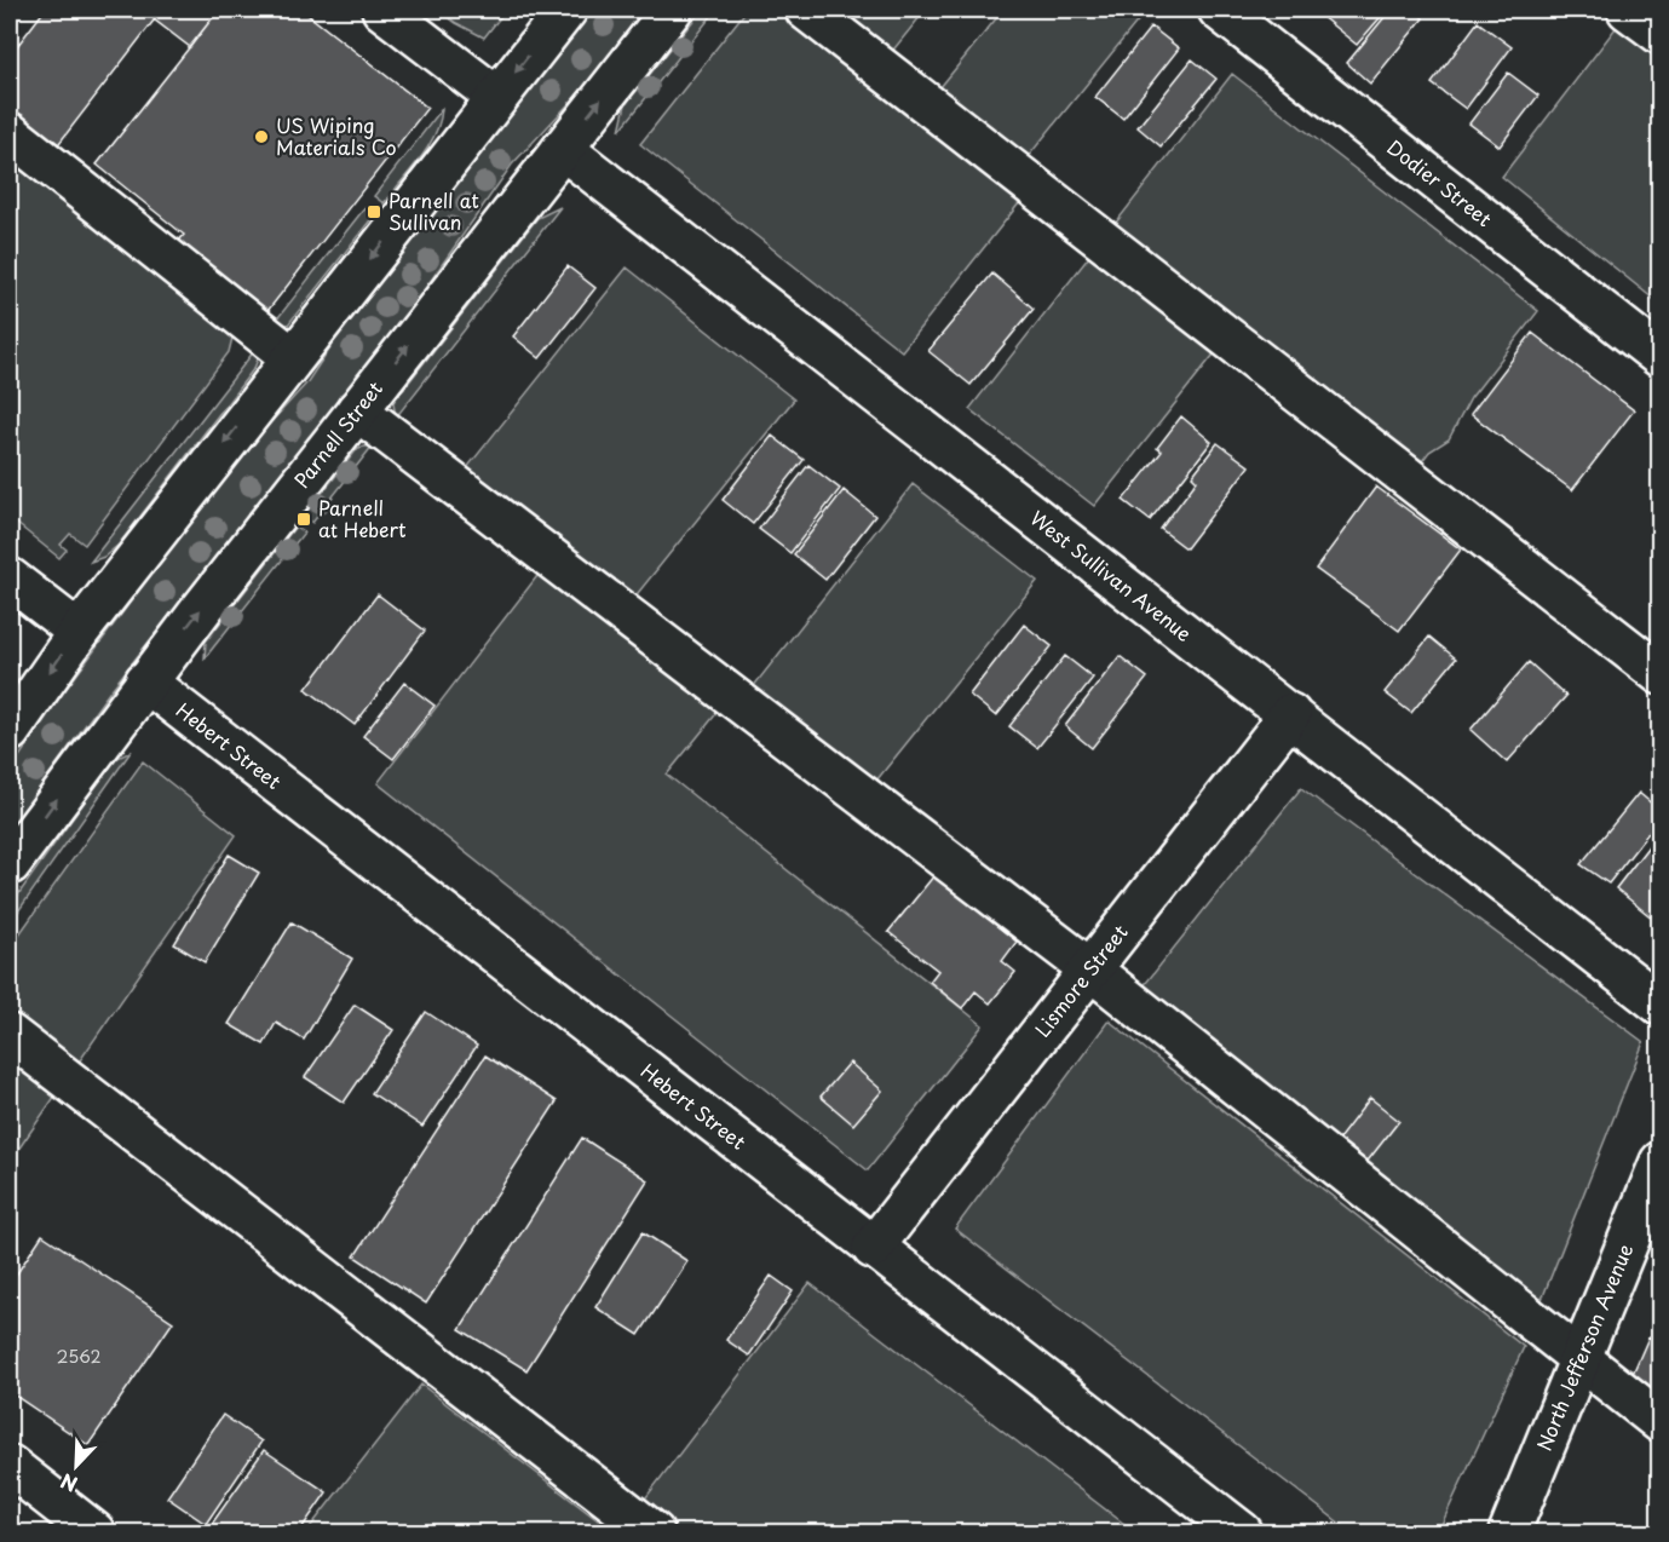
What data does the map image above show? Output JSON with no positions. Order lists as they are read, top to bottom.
{
  "streets": {
    "street": [
      "Dodier Street",
      "Parnell Street",
      "West Sullivan Avenue",
      "Hebert Street",
      "Lismore Street",
      "North Jefferson Avenue"
    ]
  },
  "crossings": [
    ["Parnell Street", "West Sullivan Avenue"],
    ["Parnell Street", "Hebert Street"],
    ["West Sullivan Avenue", "Lismore Street"],
    ["Hebert Street", "Lismore Street"]
  ],
  "places": {
    "other": ["US Wiping Materials Co"],
    "transit": ["Parnell at Sullivan", "Parnell at Hebert"]
  },
  "house_numbers": ["2562"],
  "north": "bottom left"
}
